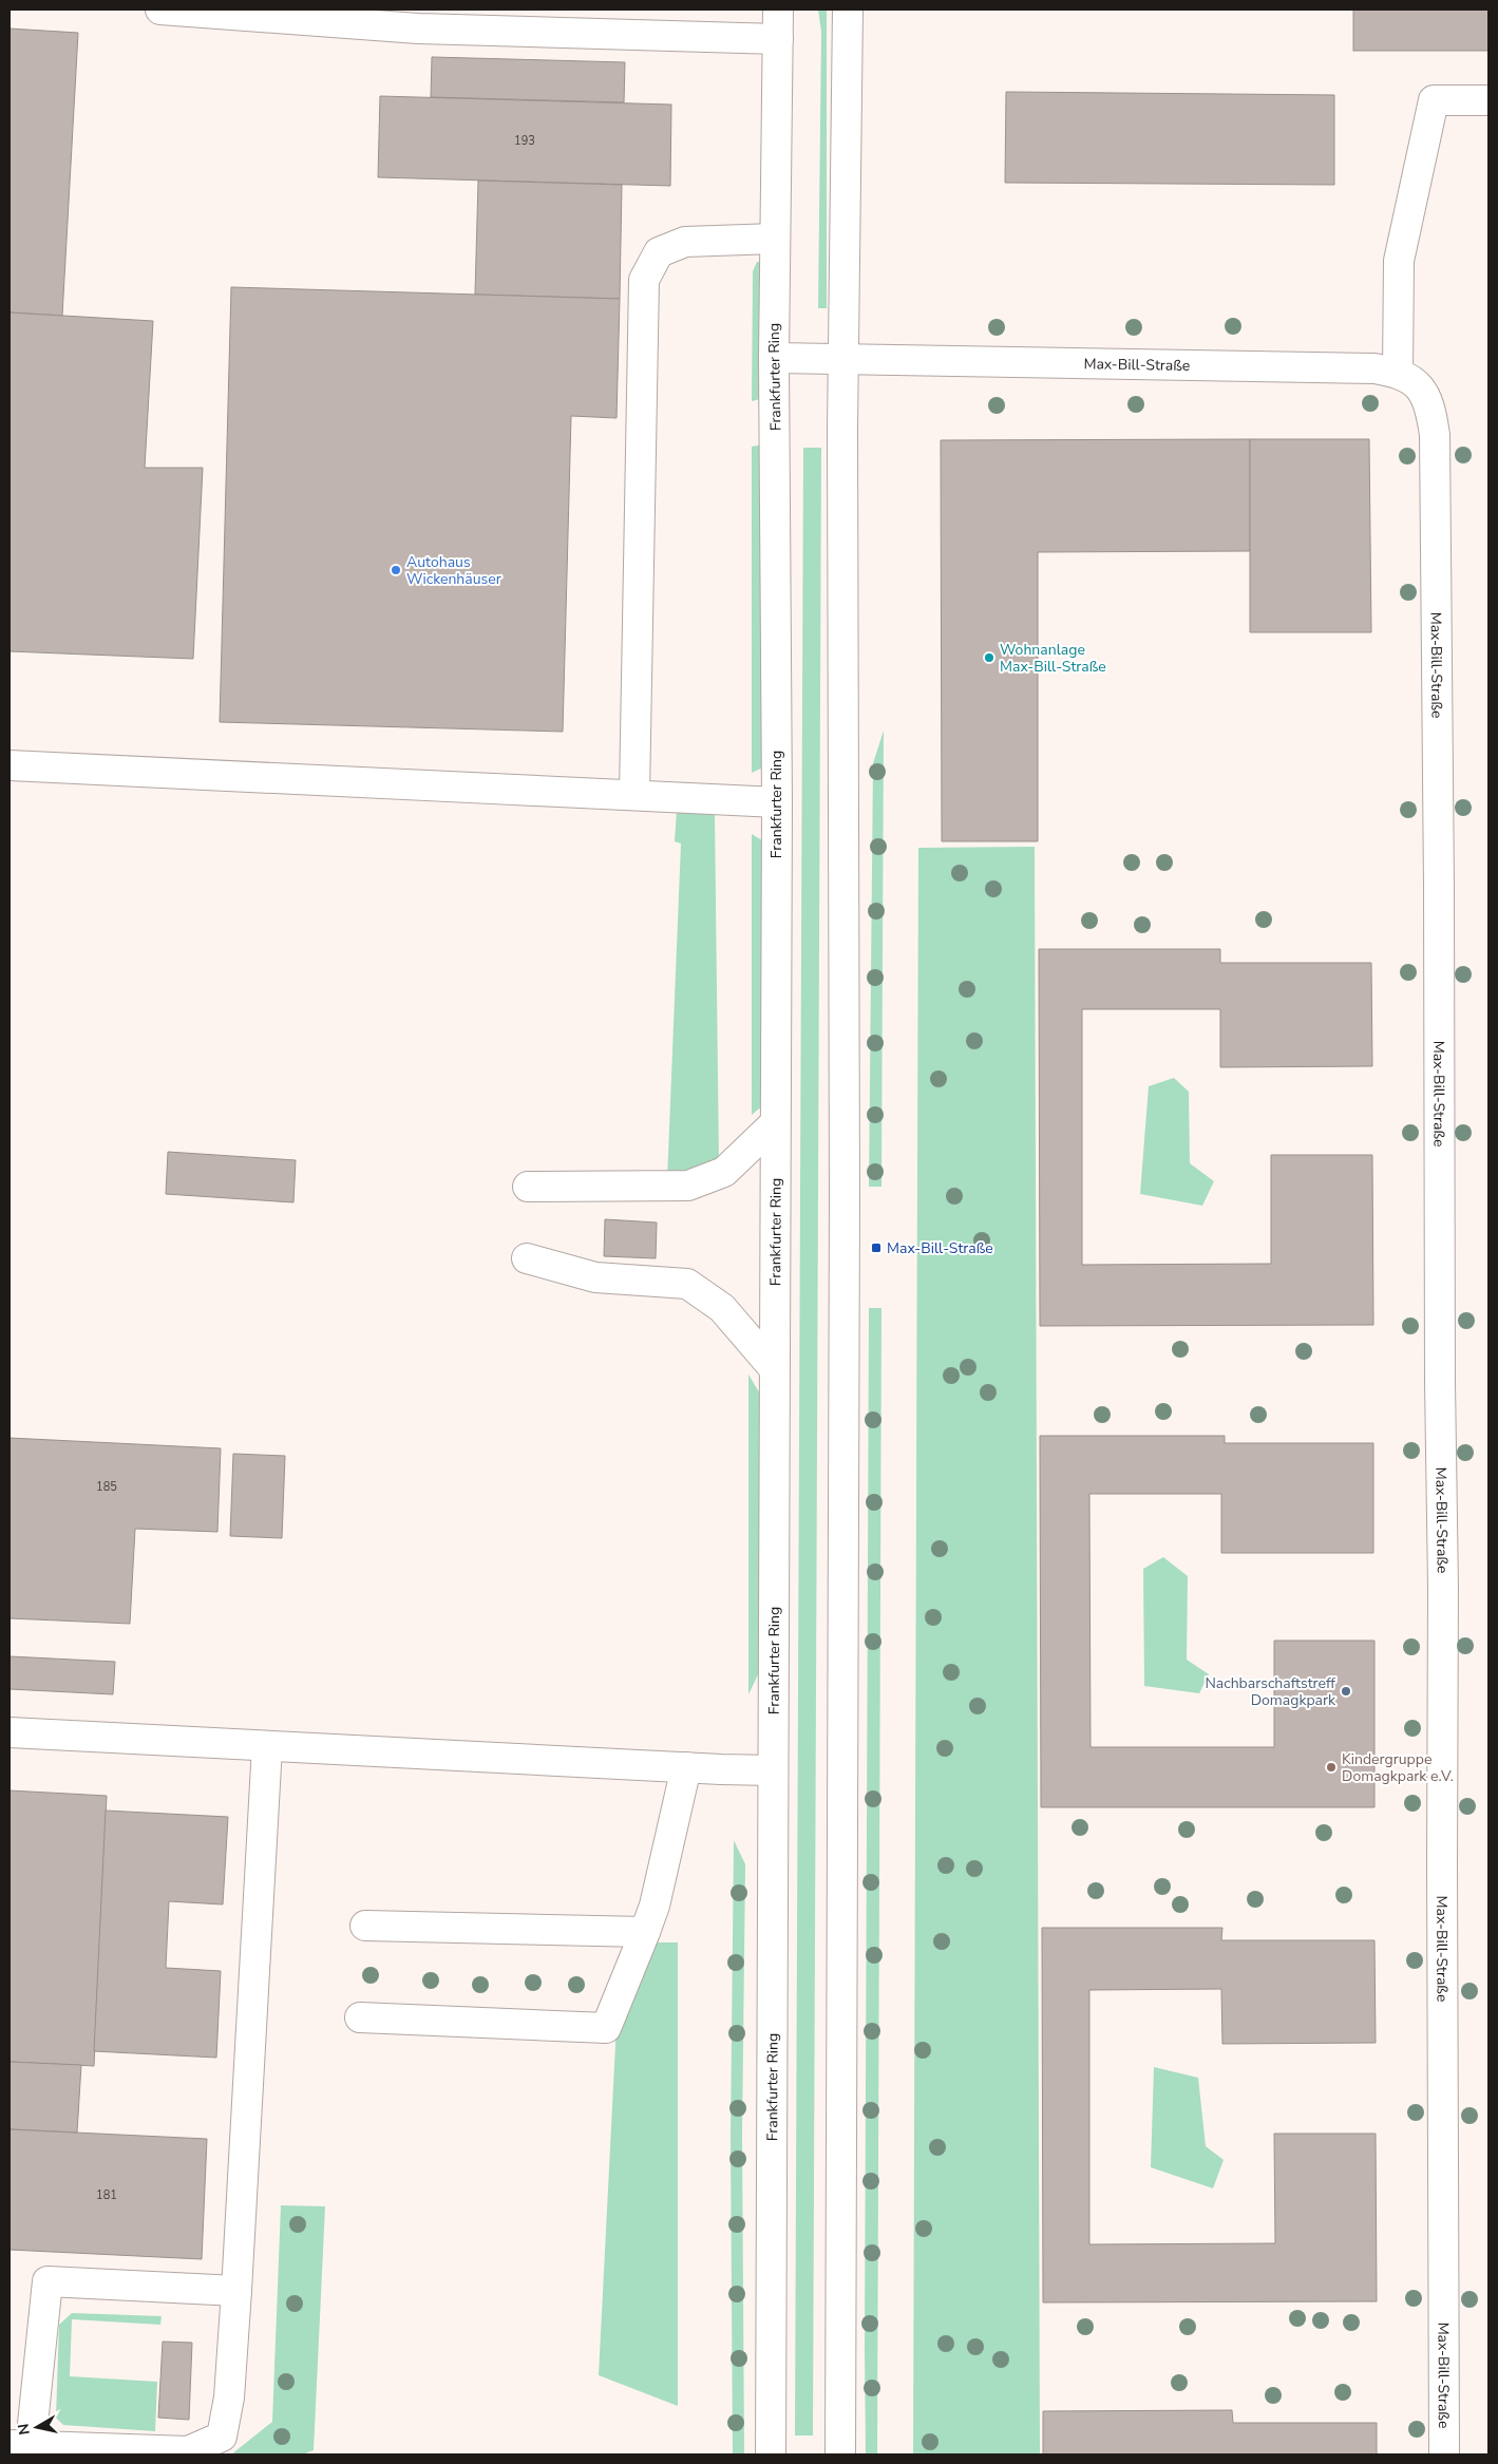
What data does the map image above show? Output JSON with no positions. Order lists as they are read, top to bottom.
{
  "streets": {
    "main road": ["Max-Bill-Straße", "Frankfurter Ring"]
  },
  "crossings": [
    ["Max-Bill-Straße", "Frankfurter Ring"]
  ],
  "places": {
    "other": [
      "Autohaus Wickenhäuser",
      "Wohnanlage Max-Bill-Straße",
      "Nachbarschaftstreff Domagkpark",
      "Kindergruppe Domagkpark e.V."
    ],
    "transit": ["Max-Bill-Straße"]
  },
  "house_numbers": ["193", "185", "181"],
  "north": "left"
}
